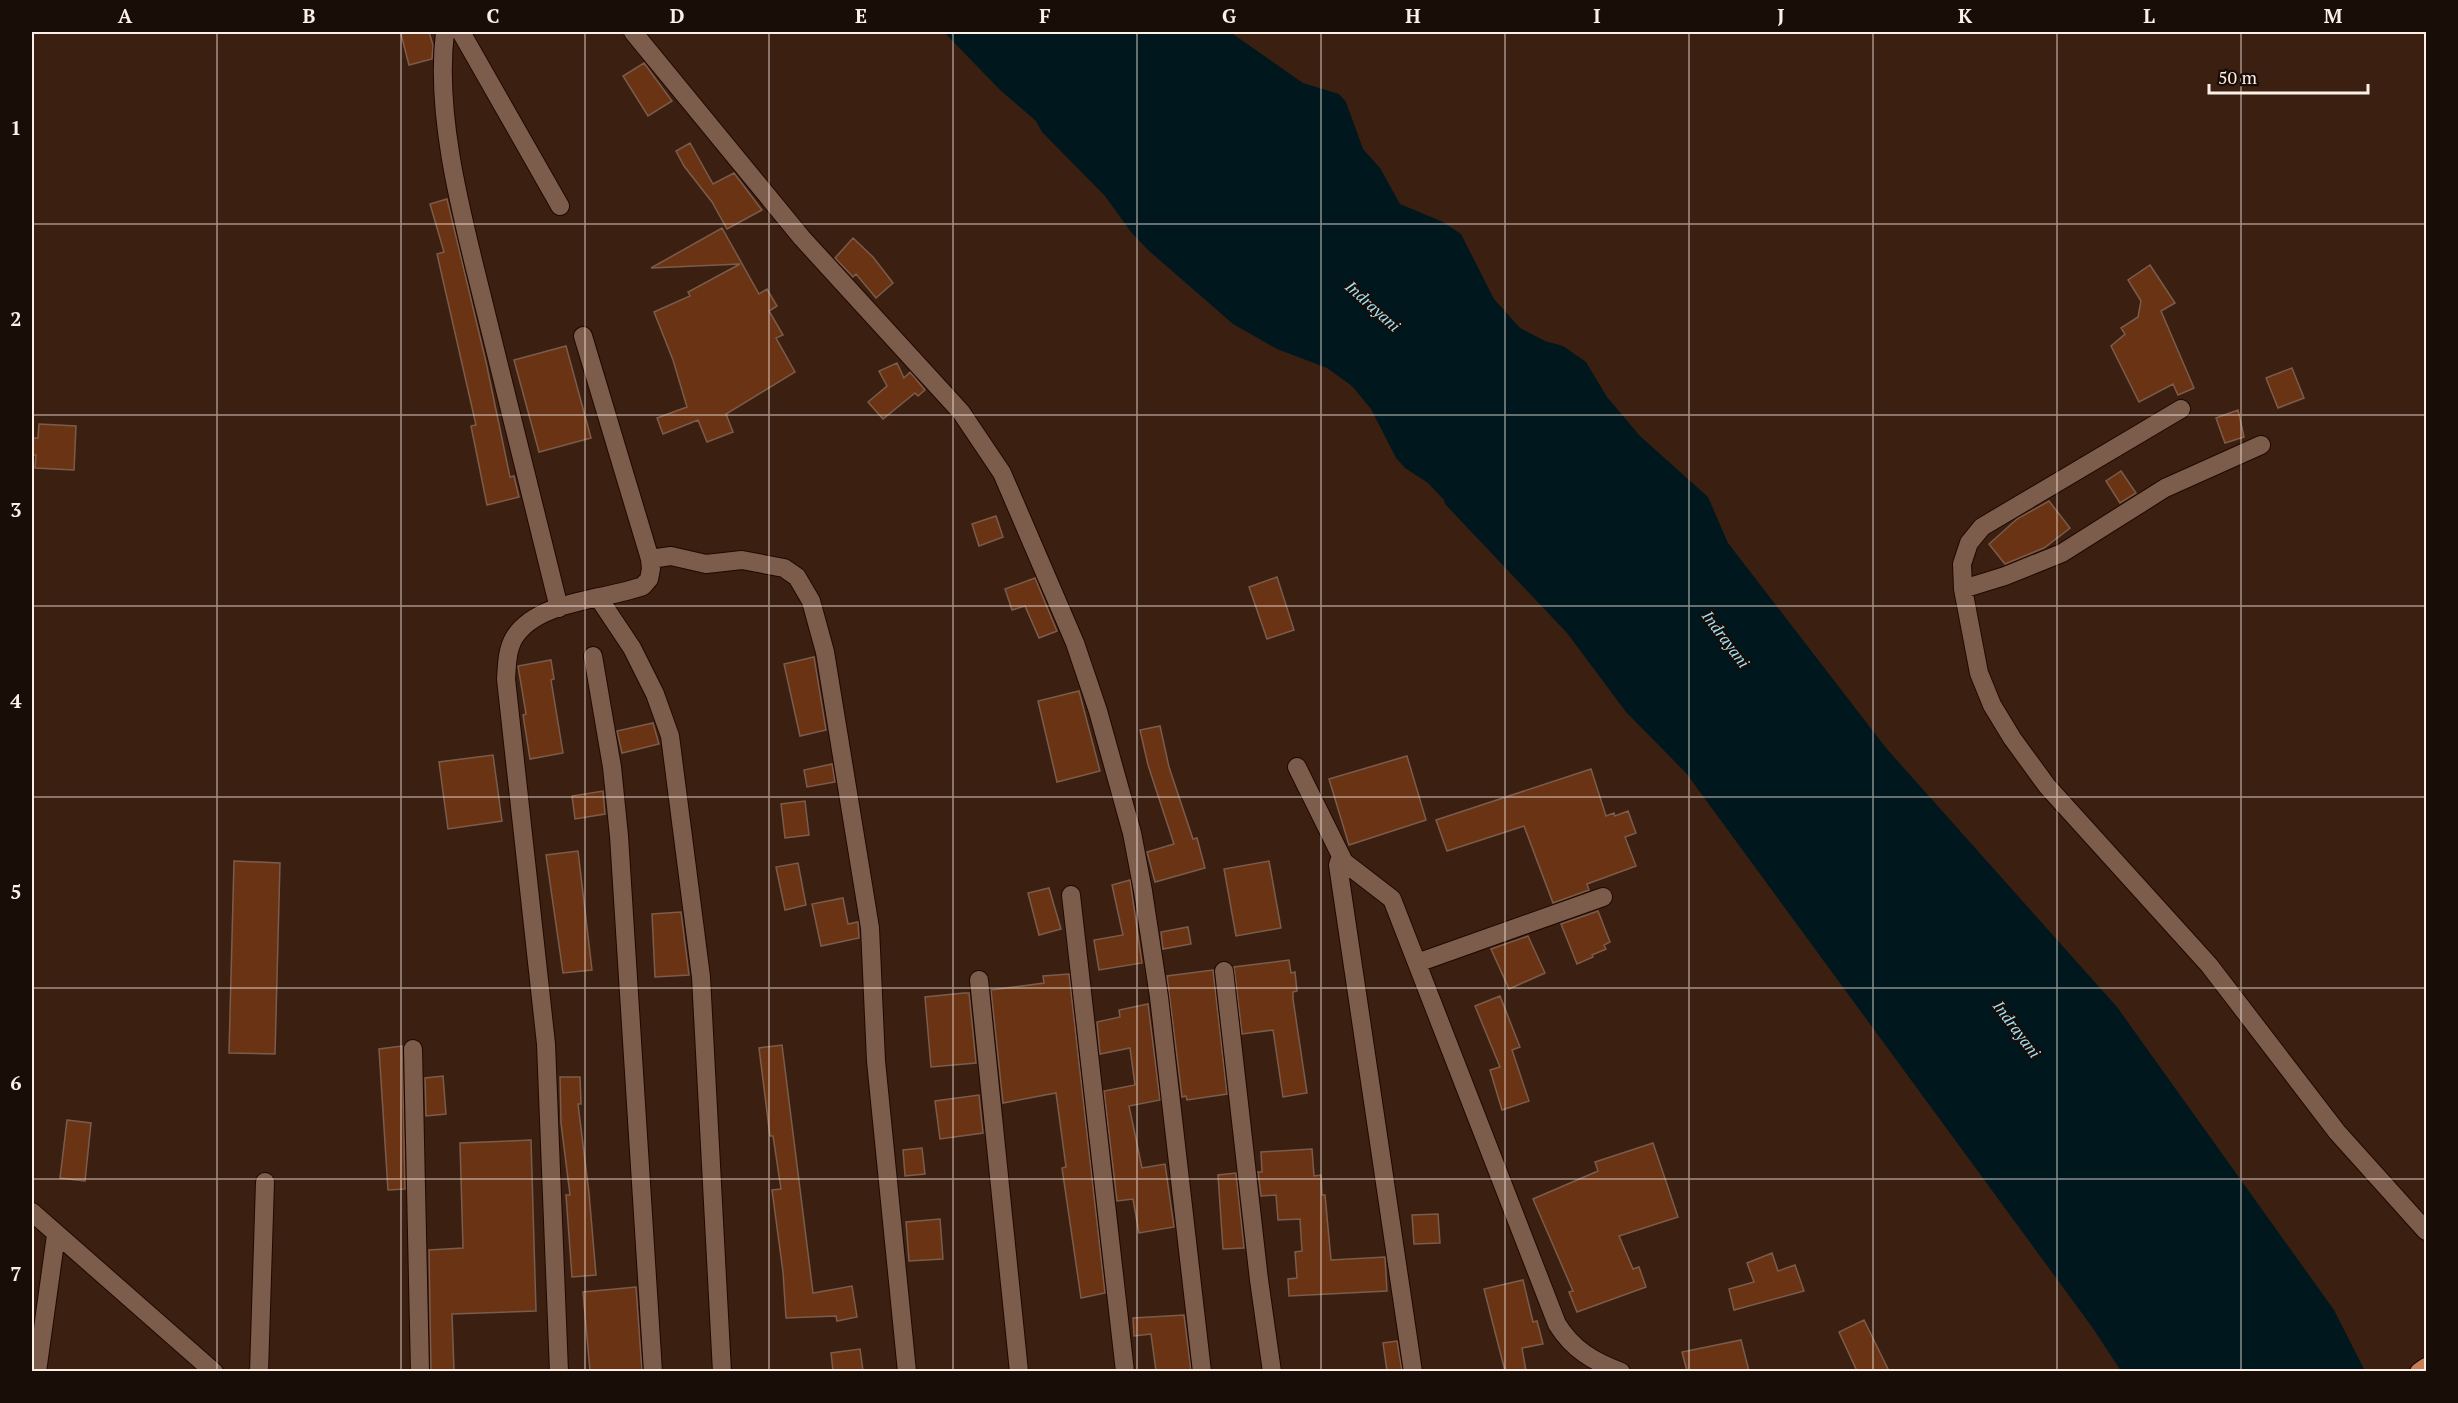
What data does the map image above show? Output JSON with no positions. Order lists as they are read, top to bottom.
{
  "water": ["Indrayani"],
  "scale_bar": "50 m",
  "grid": {
    "columns": [
      "A",
      "B",
      "C",
      "D",
      "E",
      "F",
      "G",
      "H",
      "I",
      "J",
      "K",
      "L",
      "M"
    ],
    "rows": [
      "1",
      "2",
      "3",
      "4",
      "5",
      "6",
      "7"
    ]
  }
}
